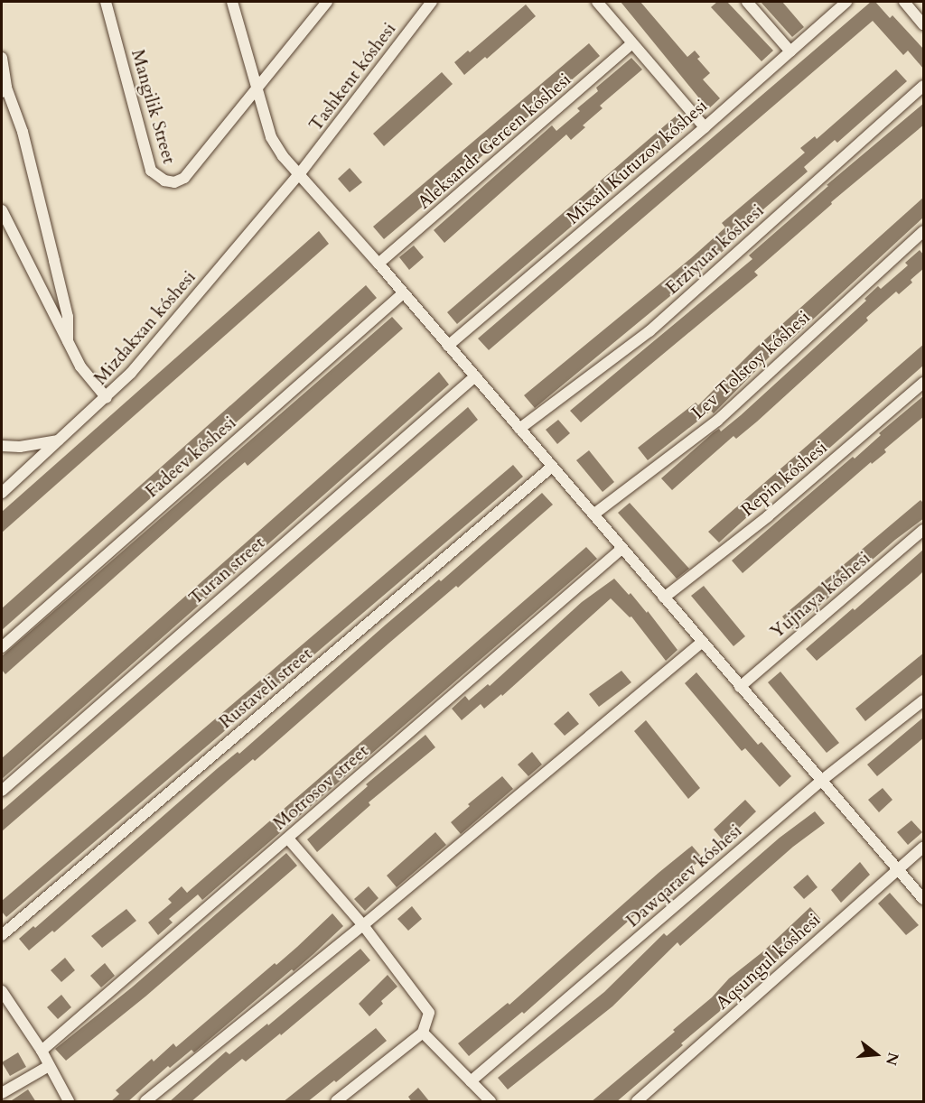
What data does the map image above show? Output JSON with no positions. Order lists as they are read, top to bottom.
{
  "streets": {
    "street": [
      "Tashkent kóshesi",
      "Mangilik Street",
      "Aleksandr Gercen kóshesi",
      "Mixail Kutuzov kóshesi",
      "Erziyuar kóshesi",
      "Mizdakxan kóshesi",
      "Lev Tolstoy kóshesi",
      "Fadeev kóshesi",
      "Repin kóshesi",
      "Turan street",
      "Yujnaya kóshesi",
      "Rustaveli street",
      "Motrosov street",
      "Dawqaraev kóshesi",
      "Aqsungul kóshesi"
    ]
  },
  "crossings": [
    ["Tashkent kóshesi", "Mizdakxan kóshesi"]
  ],
  "north": "right"
}
